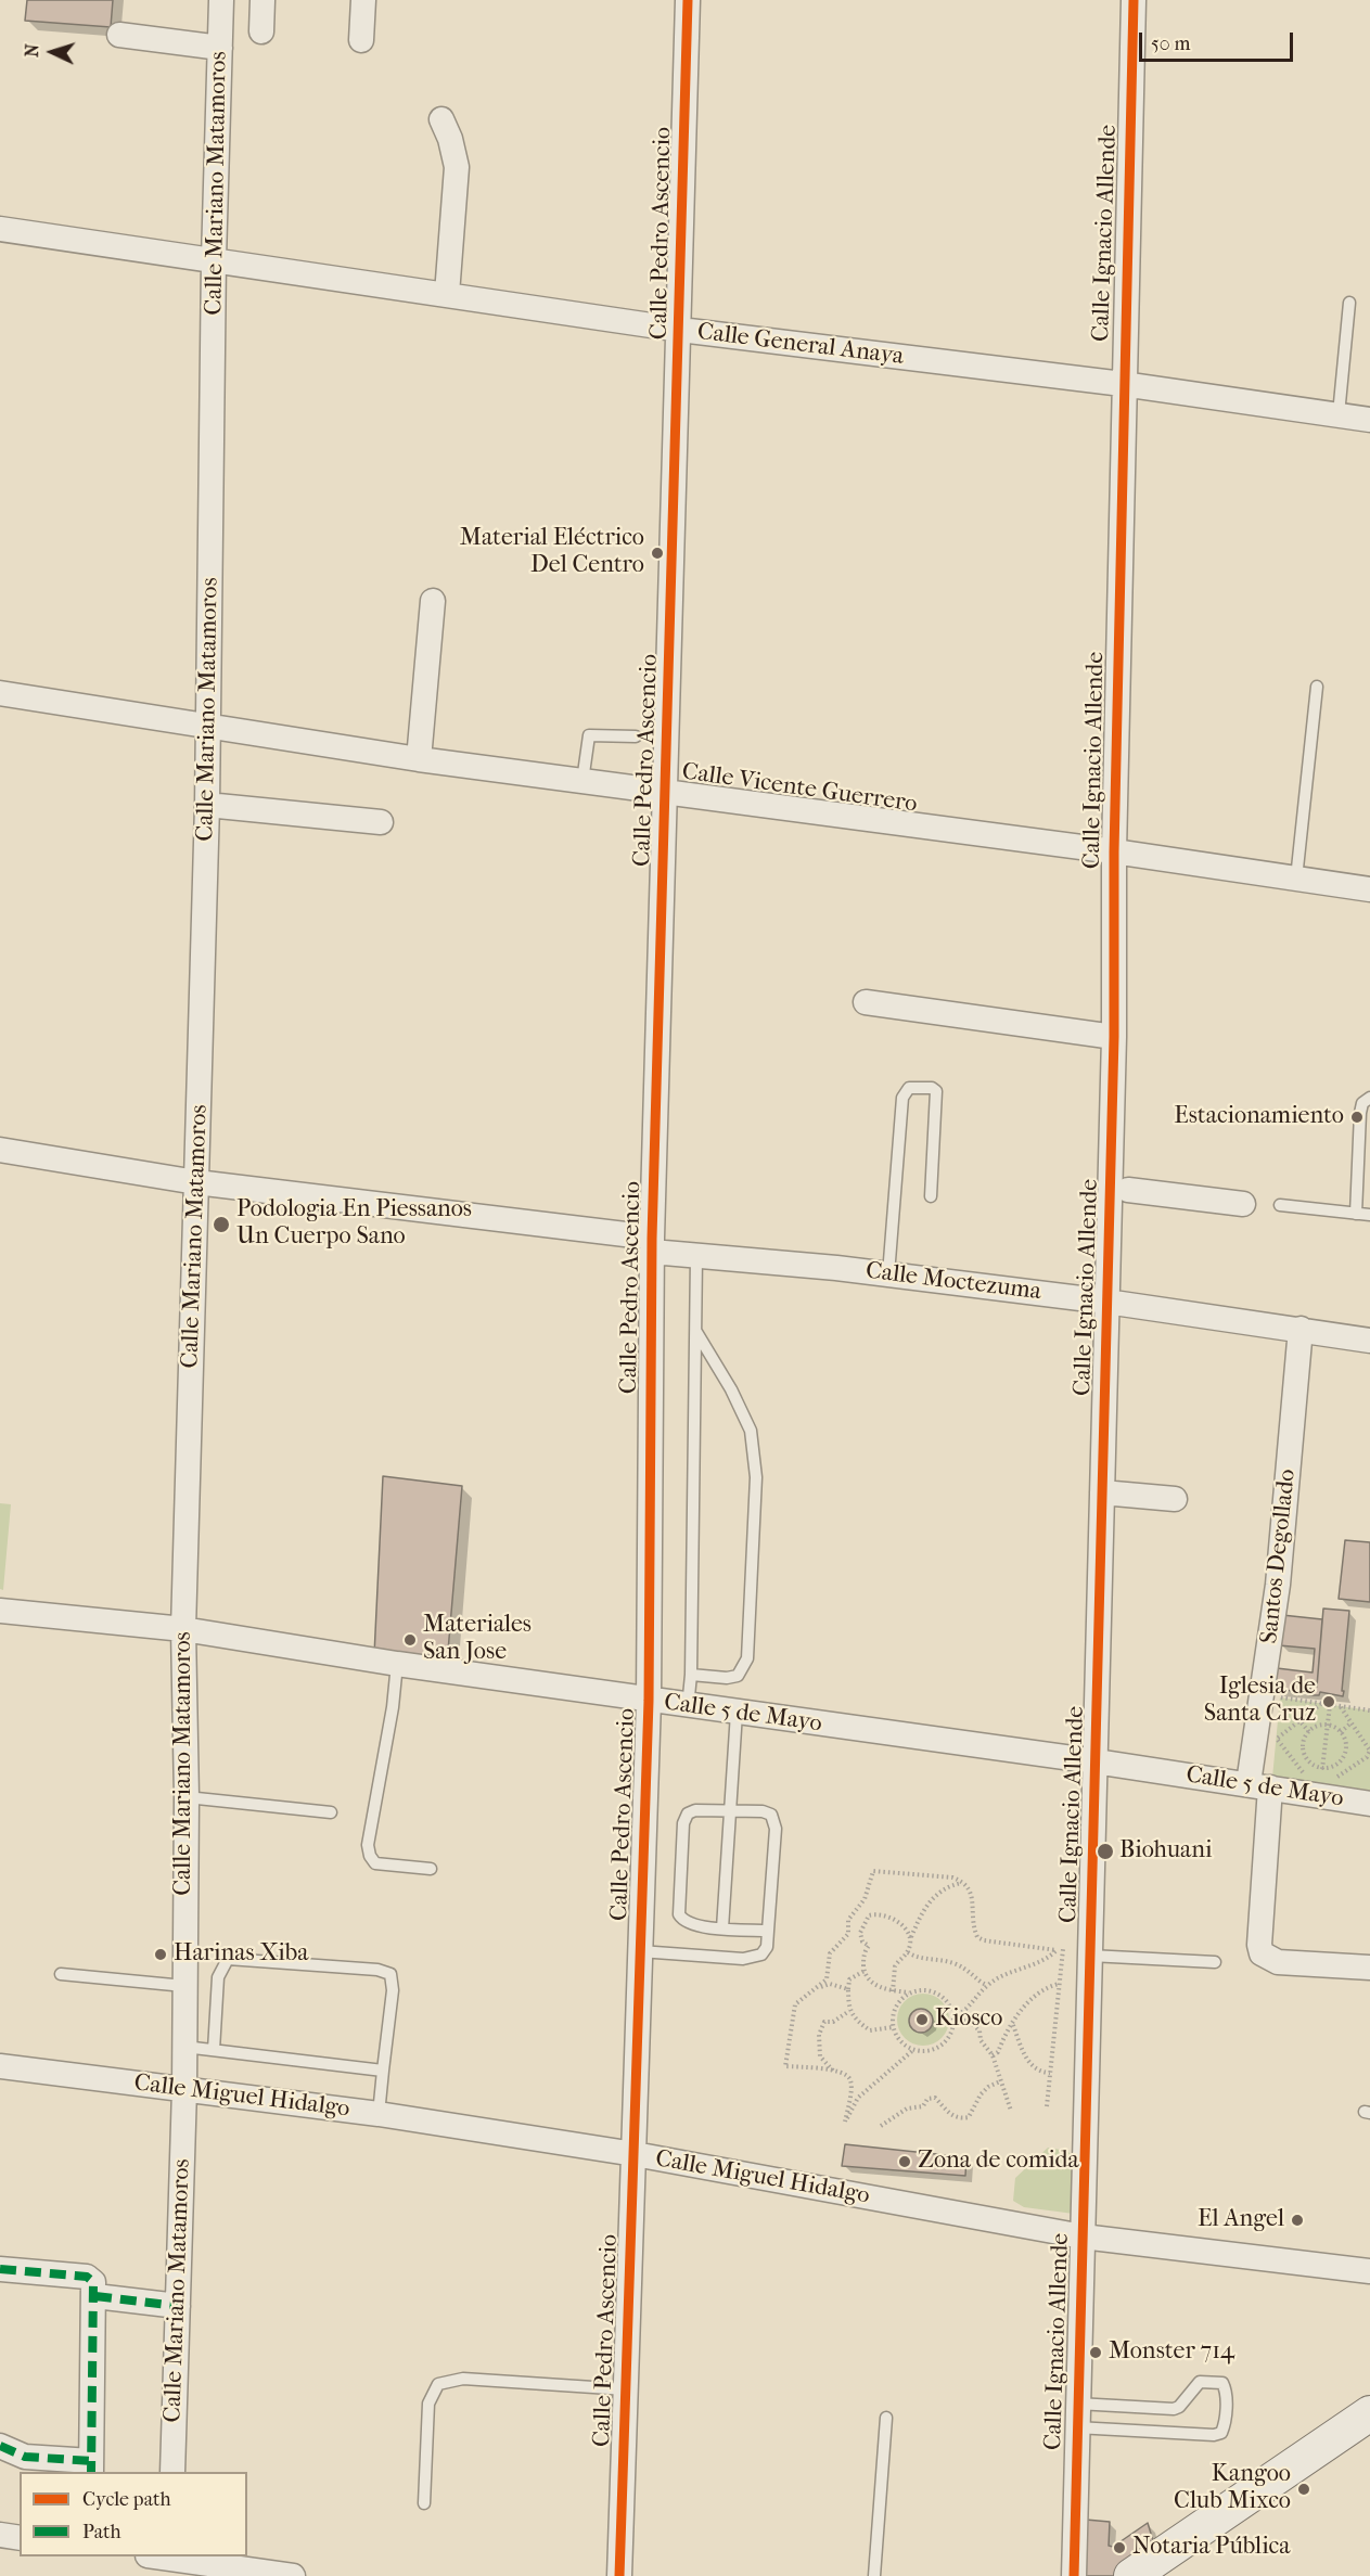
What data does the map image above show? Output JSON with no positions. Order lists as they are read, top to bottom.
{
  "streets": {
    "street": [
      "Calle Mariano Matamoros",
      "Calle Pedro Ascencio",
      "Calle Ignacio Allende",
      "Calle General Anaya",
      "Calle Vicente Guerrero",
      "Calle Moctezuma",
      "Santos Degollado",
      "Calle 5 de Mayo",
      "Calle Miguel Hidalgo"
    ]
  },
  "crossings": [
    ["Calle Mariano Matamoros", "Calle General Anaya"],
    ["Calle Mariano Matamoros", "Calle Vicente Guerrero"],
    ["Calle Mariano Matamoros", "Calle Moctezuma"],
    ["Calle Mariano Matamoros", "Calle 5 de Mayo"],
    ["Calle Mariano Matamoros", "Calle Miguel Hidalgo"],
    ["Calle Pedro Ascencio", "Calle General Anaya"],
    ["Calle Pedro Ascencio", "Calle Vicente Guerrero"],
    ["Calle Pedro Ascencio", "Calle Moctezuma"],
    ["Calle Pedro Ascencio", "Calle 5 de Mayo"],
    ["Calle Pedro Ascencio", "Calle Miguel Hidalgo"],
    ["Calle Ignacio Allende", "Calle General Anaya"],
    ["Calle Ignacio Allende", "Calle Vicente Guerrero"],
    ["Calle Ignacio Allende", "Calle Moctezuma"],
    ["Calle Ignacio Allende", "Calle 5 de Mayo"],
    ["Calle Ignacio Allende", "Calle Miguel Hidalgo"],
    ["Calle Moctezuma", "Santos Degollado"],
    ["Santos Degollado", "Calle 5 de Mayo"]
  ],
  "places": [
    "Material Eléctrico Del Centro",
    "Estacionamiento",
    "Podologia En Piessanos Un Cuerpo Sano",
    "Materiales San Jose",
    "Iglesia de Santa Cruz",
    "Biohuani",
    "Harinas Xiba",
    "Kiosco",
    "Zona de comida",
    "El Angel",
    "Monster 714",
    "Kangoo Club Mixco",
    "Notaria Pública"
  ],
  "legend": ["Cycle path", "Path"],
  "scale_bar": "50 m",
  "north": "left"
}
